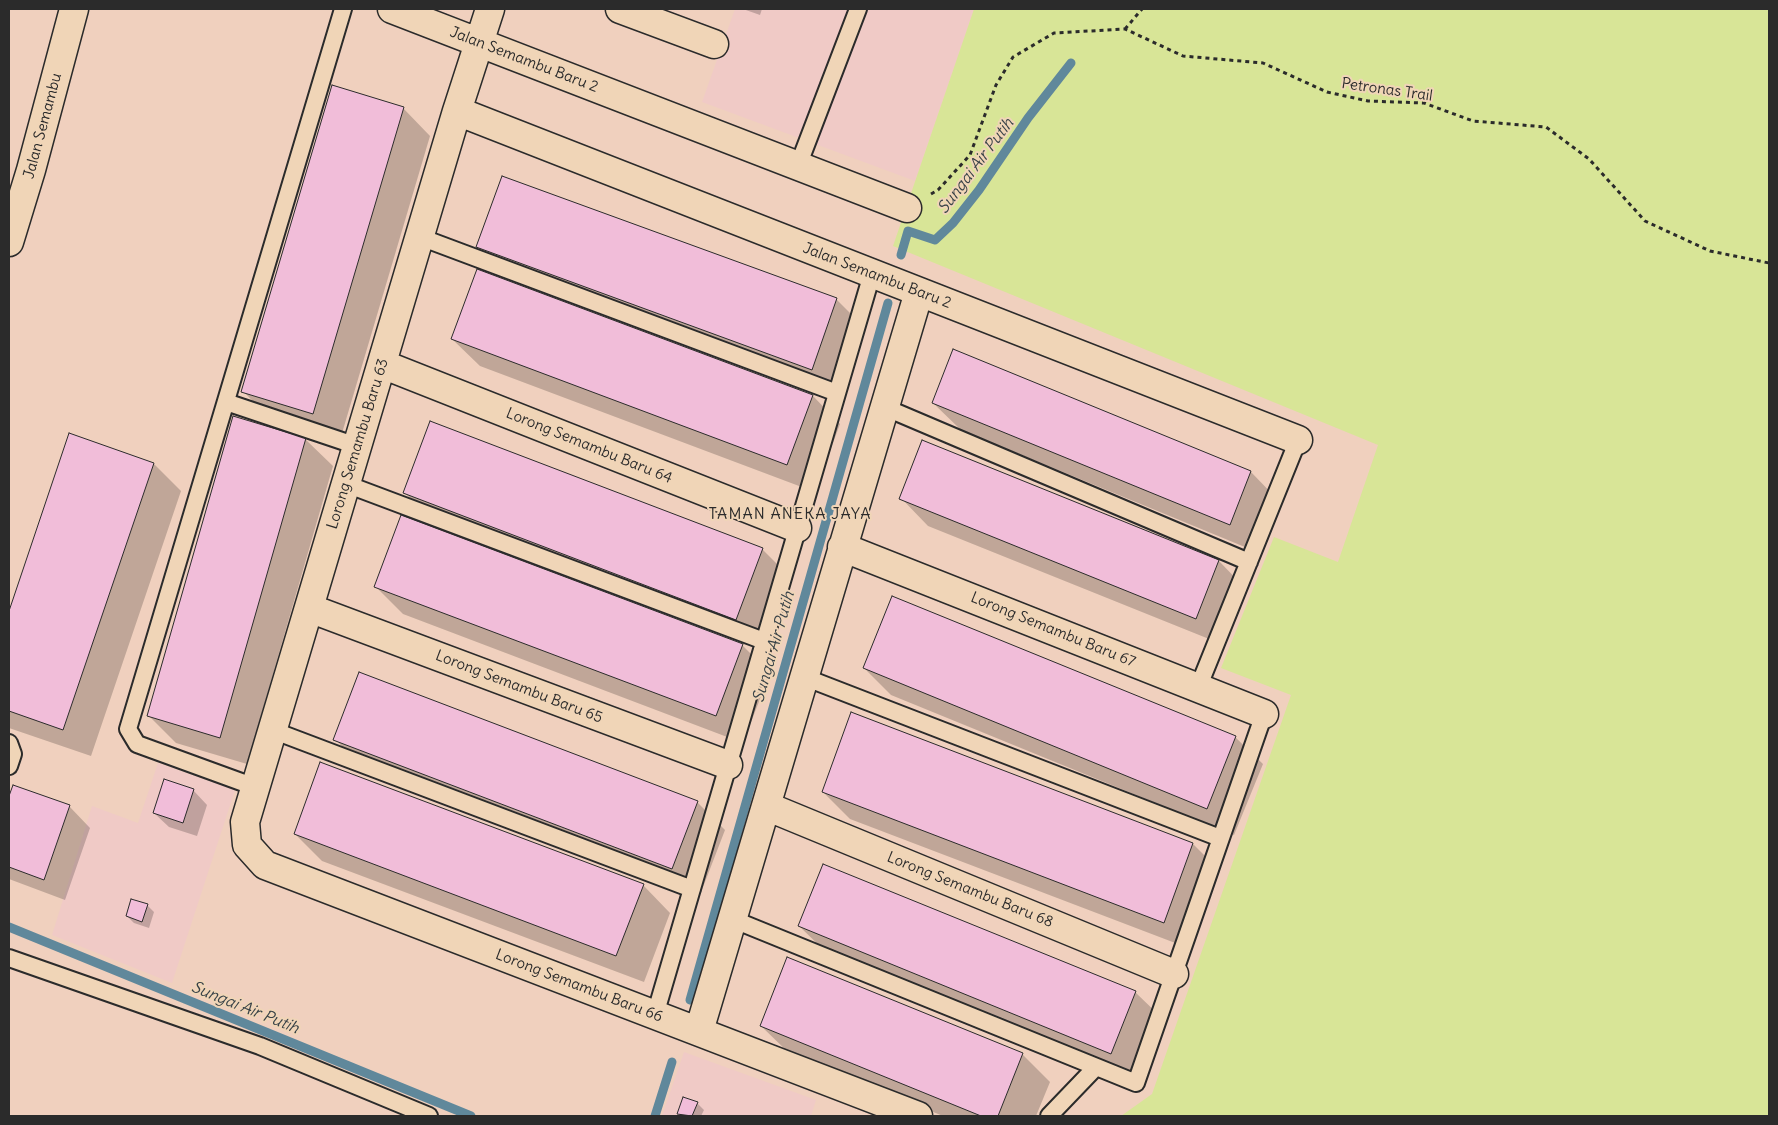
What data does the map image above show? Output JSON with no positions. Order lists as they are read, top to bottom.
{
  "streets": {
    "street": [
      "Jalan Semambu Baru 2",
      "Jalan Semambu",
      "Lorong Semambu Baru 63",
      "Lorong Semambu Baru 64",
      "Lorong Semambu Baru 67",
      "Lorong Semambu Baru 65",
      "Lorong Semambu Baru 68",
      "Lorong Semambu Baru 66"
    ],
    "path": ["Petronas Trail"]
  },
  "crossings": [
    ["Jalan Semambu Baru 2", "Petronas Trail"],
    ["Jalan Semambu Baru 2", "Lorong Semambu Baru 63"],
    ["Lorong Semambu Baru 63", "Lorong Semambu Baru 64"],
    ["Lorong Semambu Baru 63", "Lorong Semambu Baru 65"],
    ["Lorong Semambu Baru 63", "Lorong Semambu Baru 66"]
  ],
  "districts": ["TAMAN ANEKA JAYA"],
  "water": ["Sungai Air Putih"]
}
